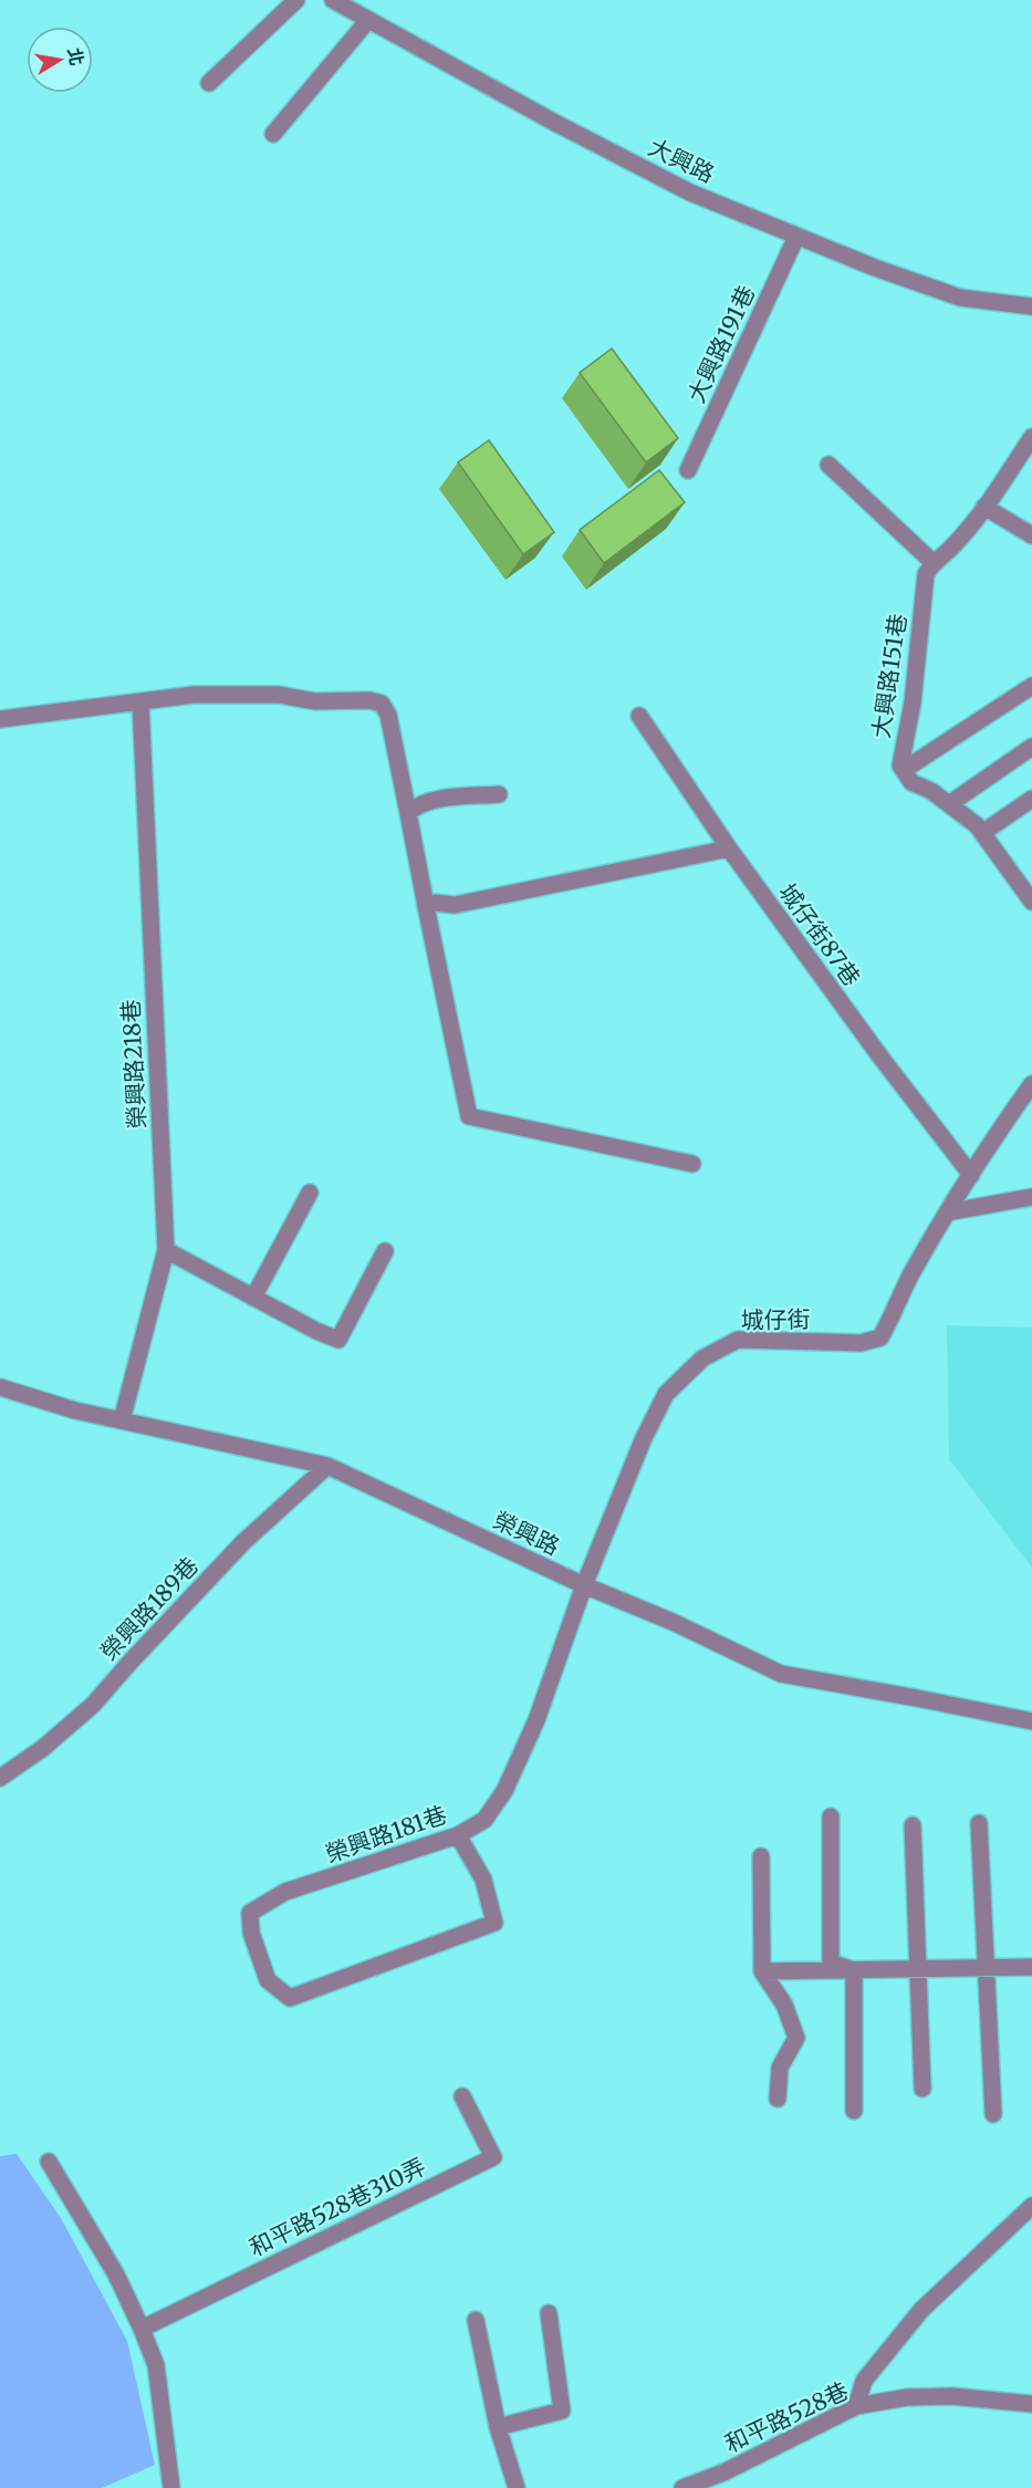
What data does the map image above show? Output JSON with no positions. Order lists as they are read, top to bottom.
{
  "streets": {
    "street": [
      "大興路",
      "大興路191巷",
      "大興路151巷",
      "城仔街87巷",
      "榮興路218巷",
      "城仔街",
      "榮興路",
      "榮興路189巷",
      "榮興路181巷",
      "和平路528巷310弄",
      "和平路528巷"
    ]
  },
  "crossings": [
    ["大興路", "大興路191巷"],
    ["城仔街87巷", "城仔街"],
    ["榮興路218巷", "榮興路"],
    ["城仔街", "榮興路"],
    ["城仔街", "榮興路181巷"],
    ["榮興路", "榮興路189巷"],
    ["榮興路", "榮興路181巷"]
  ],
  "north": "right"
}
